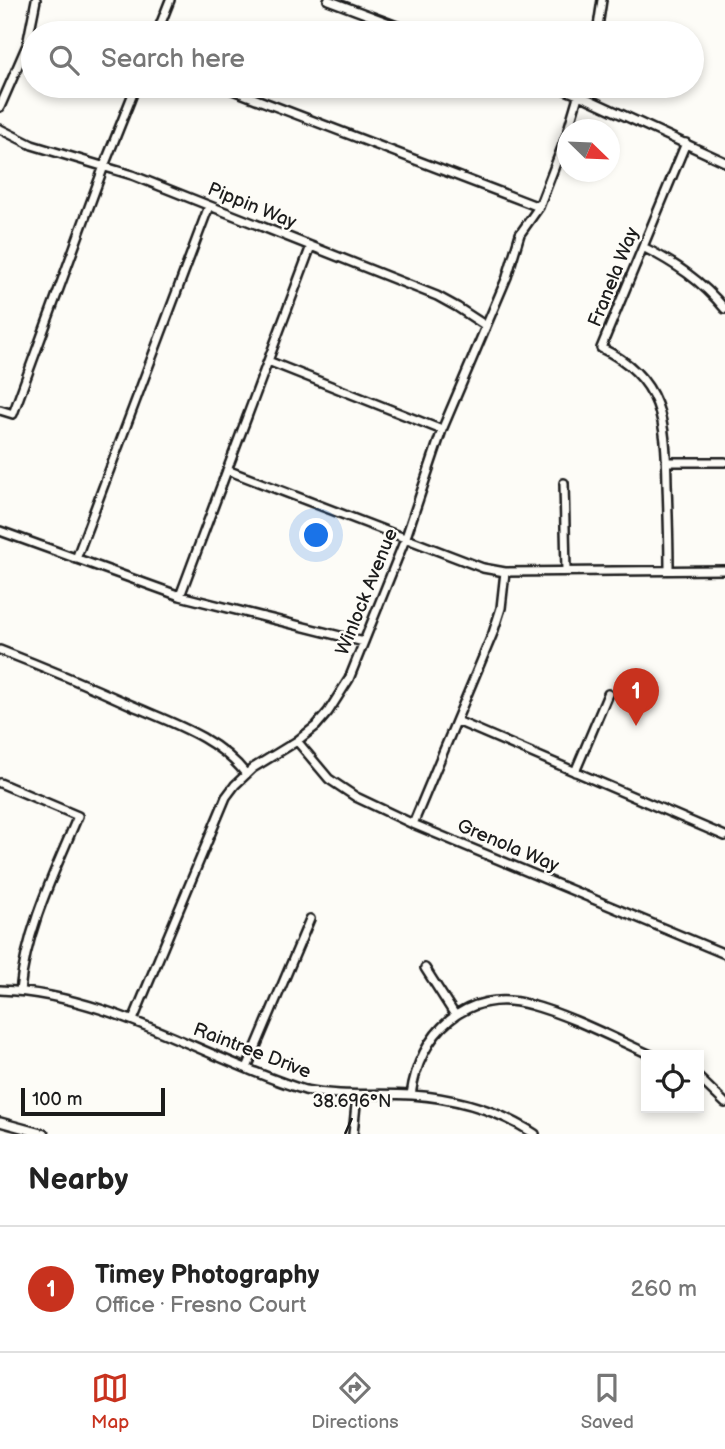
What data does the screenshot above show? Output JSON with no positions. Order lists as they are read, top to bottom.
{
  "streets": {
    "street": [
      "Pippin Way",
      "Franela Way",
      "Winlock Avenue",
      "Grenola Way",
      "Raintree Drive"
    ]
  },
  "crossings": [
    ["Pippin Way", "Winlock Avenue"],
    ["Winlock Avenue", "Grenola Way"],
    ["Winlock Avenue", "Raintree Drive"]
  ],
  "scale_bar": "100 m",
  "north": "bottom right",
  "page": {
    "search": "Search here",
    "pins": "1",
    "scale": "100 m",
    "heading": "Nearby",
    "list": [
      {
        "mark": "1",
        "name": "Timey Photography",
        "note": "Office · Fresno Court",
        "value": "260 m"
      }
    ],
    "nav": ["Map", "Directions", "Saved"]
  },
  "coordinates": ["38.696°N"]
}
